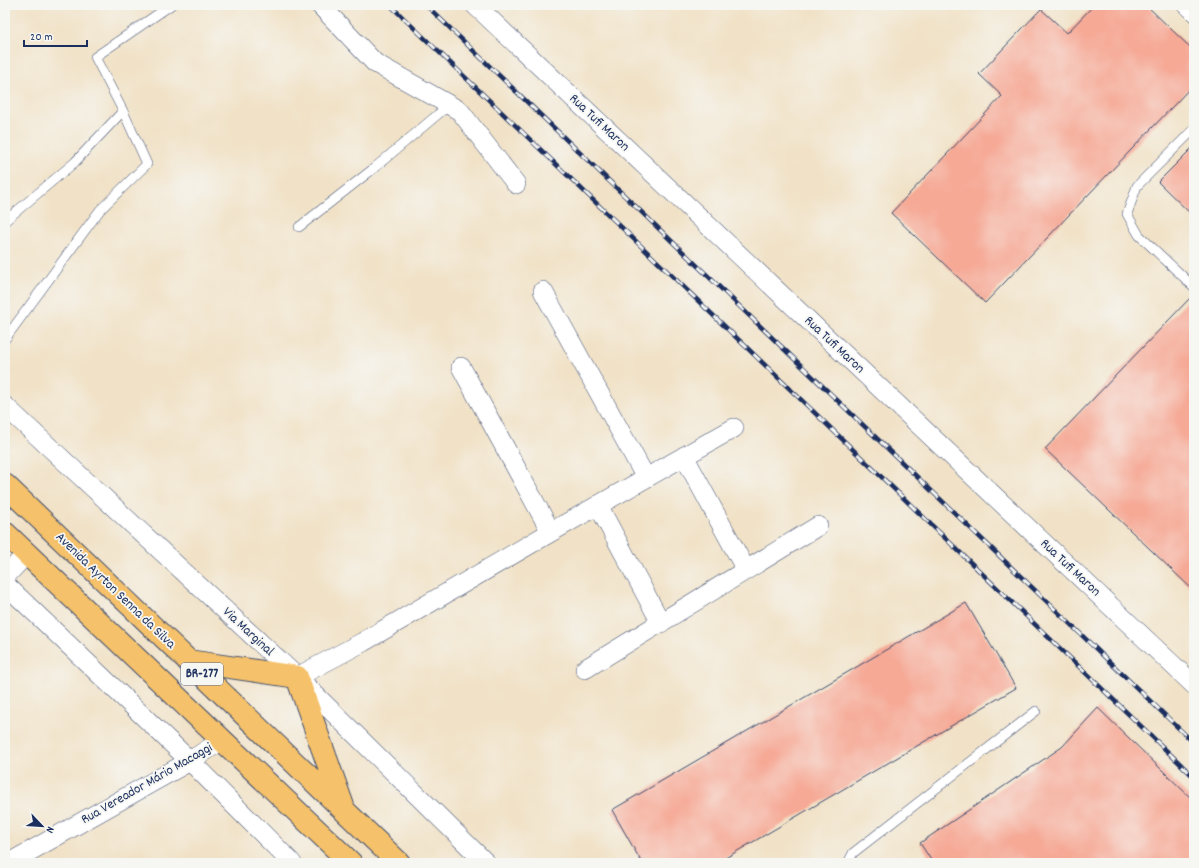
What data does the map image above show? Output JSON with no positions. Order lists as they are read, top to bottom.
{
  "streets": {
    "highway": ["Avenida Ayrton Senna da Silva", "BR-277"],
    "street": ["Rua Tufi Maron", "Via Marginal", "Rua Vereador Mário Macaggi"]
  },
  "crossings": [
    ["BR-277", "Rua Vereador Mário Macaggi"]
  ],
  "scale_bar": "20 m",
  "north": "bottom right"
}
